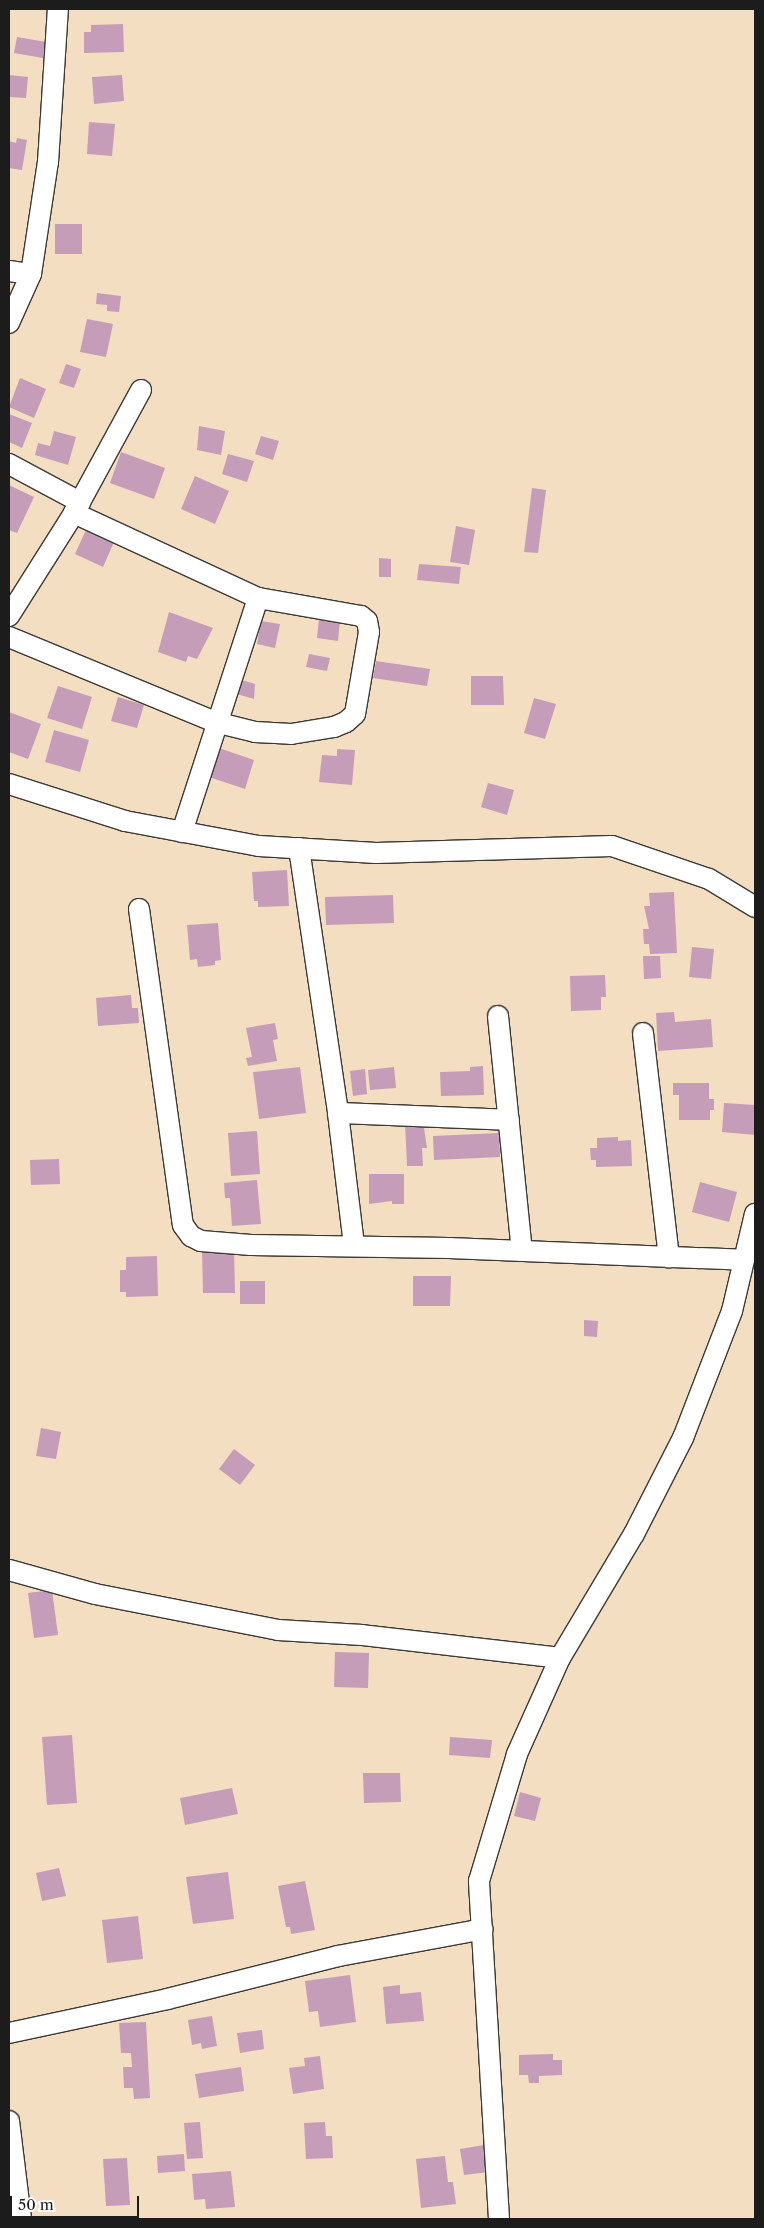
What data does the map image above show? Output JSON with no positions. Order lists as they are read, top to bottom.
{
  "scale_bar": "50 m"
}
